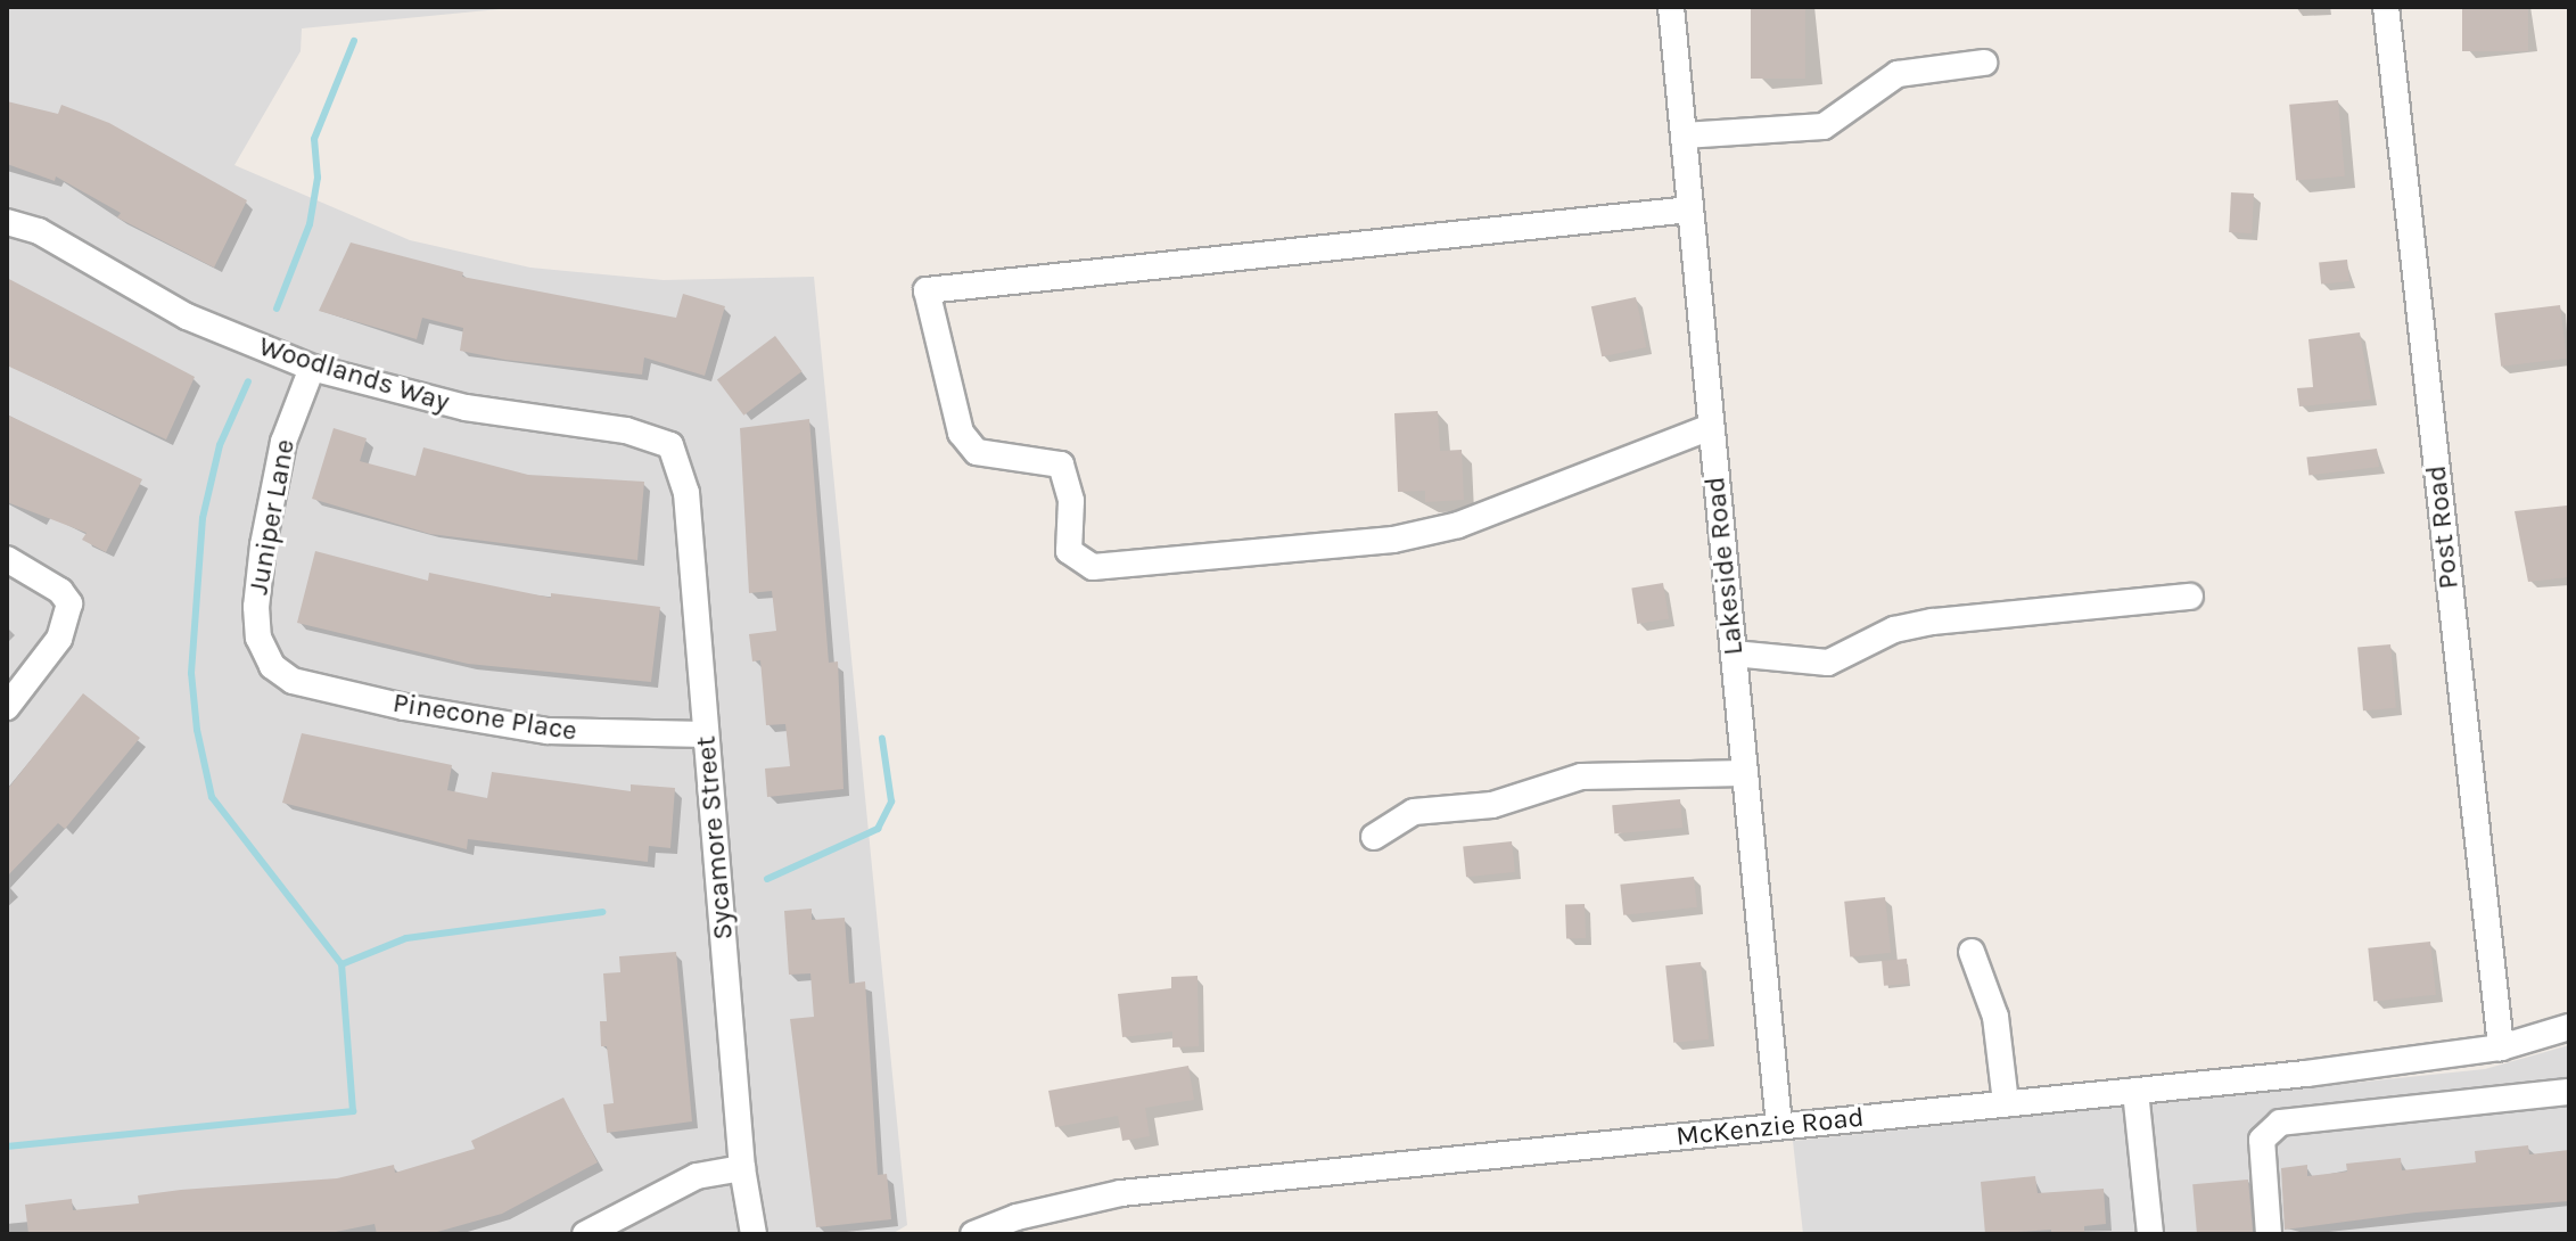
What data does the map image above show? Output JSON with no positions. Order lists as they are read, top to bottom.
{
  "streets": {
    "street": [
      "Woodlands Way",
      "Juniper Lane",
      "Post Road",
      "Lakeside Road",
      "Pinecone Place",
      "Sycamore Street",
      "McKenzie Road"
    ]
  },
  "crossings": [
    ["Woodlands Way", "Juniper Lane"],
    ["Woodlands Way", "Sycamore Street"],
    ["Juniper Lane", "Pinecone Place"],
    ["Post Road", "McKenzie Road"],
    ["Lakeside Road", "McKenzie Road"],
    ["Pinecone Place", "Sycamore Street"]
  ]
}
